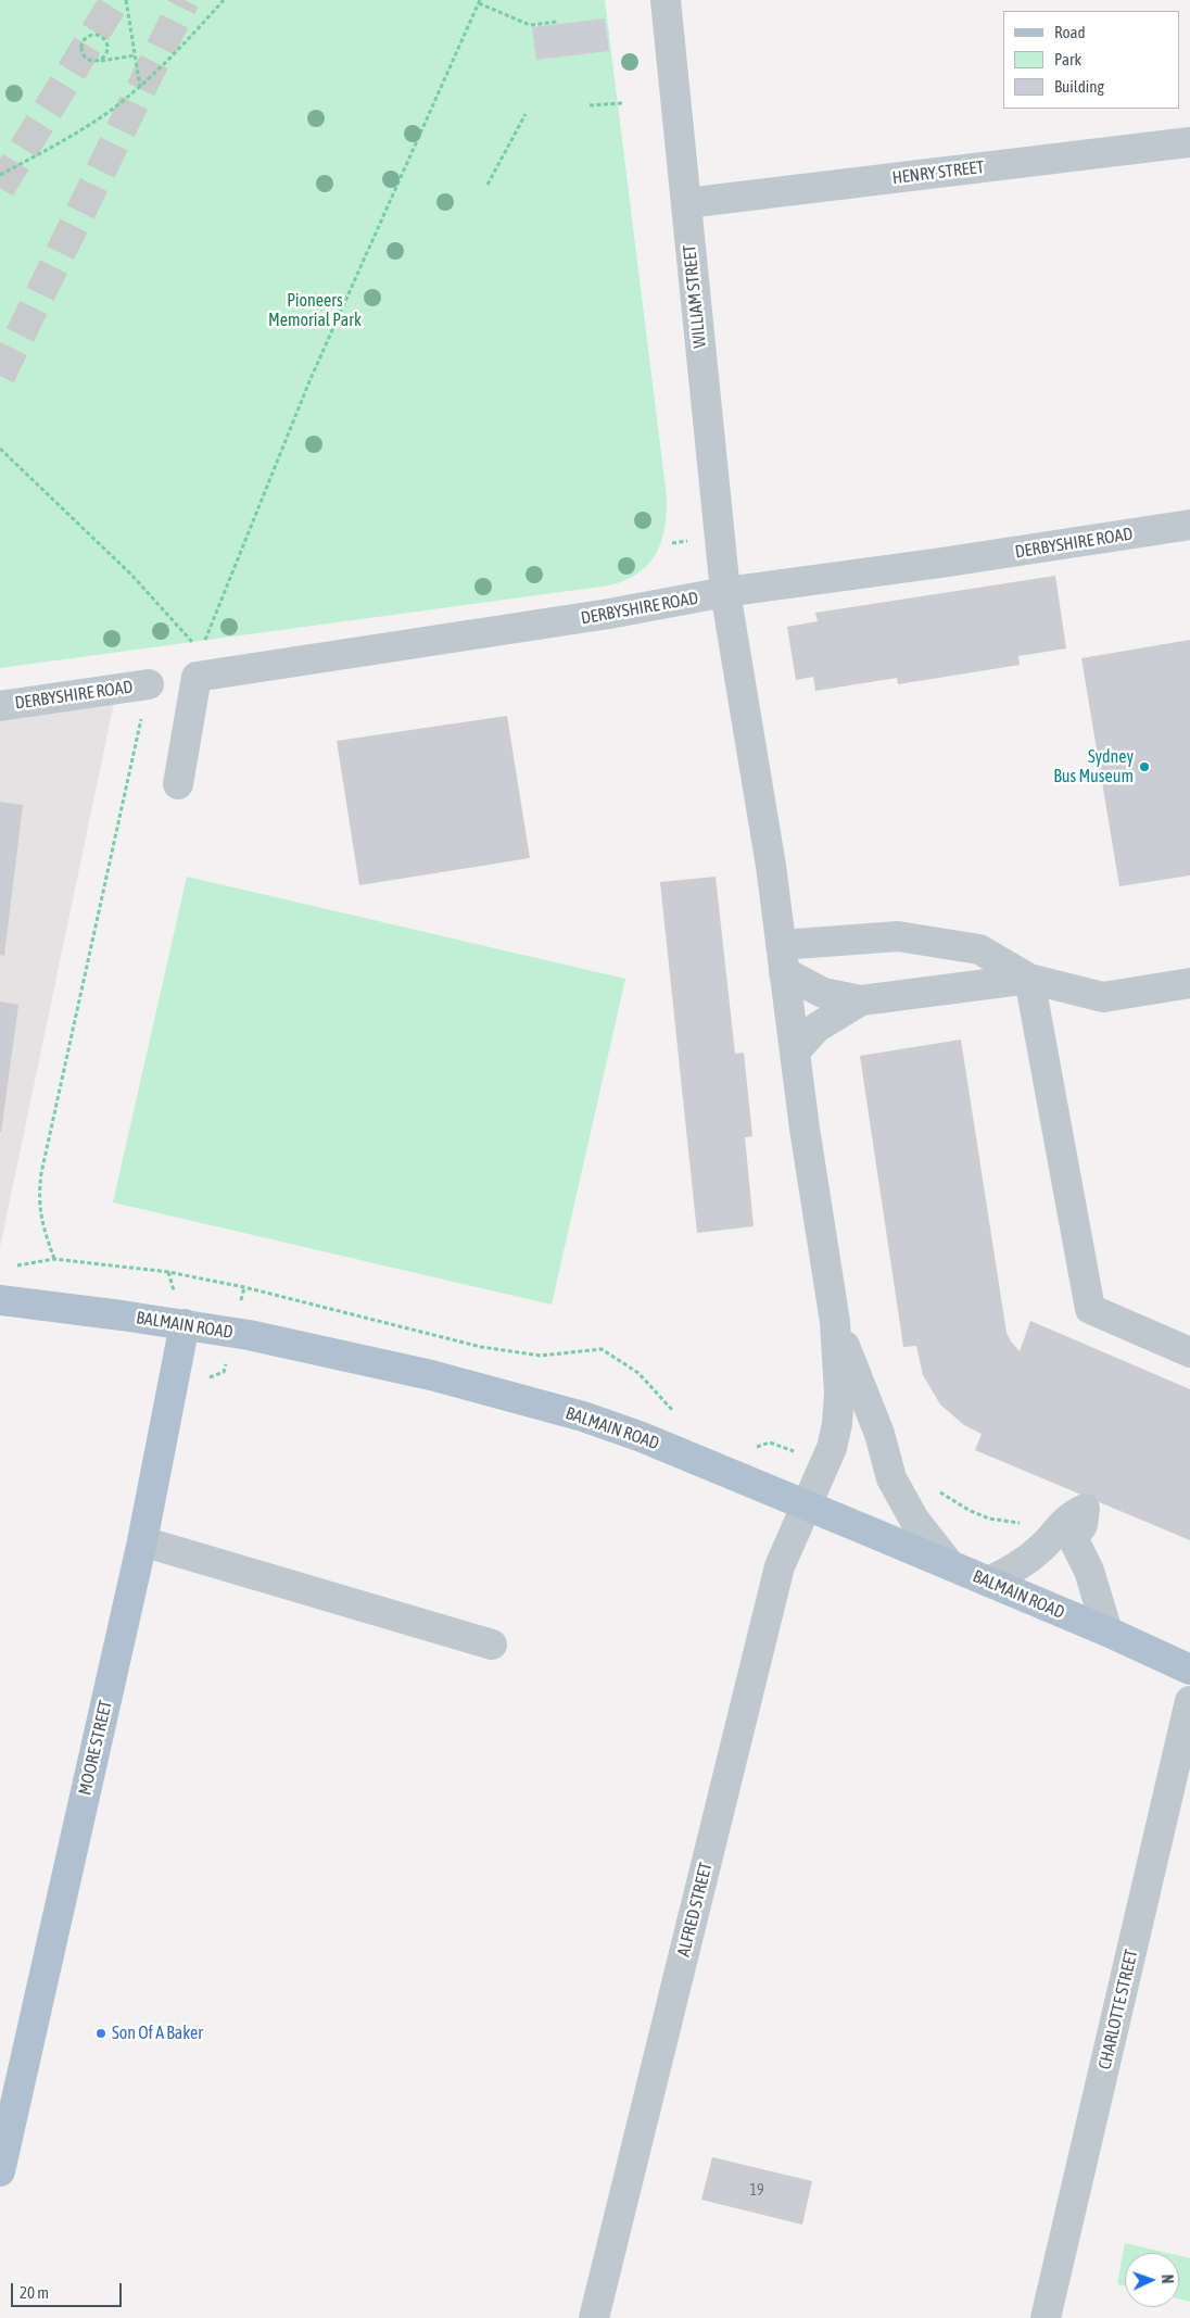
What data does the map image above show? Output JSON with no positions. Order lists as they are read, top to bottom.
{
  "streets": {
    "main road": ["BALMAIN ROAD", "MOORE STREET"],
    "street": [
      "HENRY STREET",
      "WILLIAM STREET",
      "DERBYSHIRE ROAD",
      "ALFRED STREET",
      "CHARLOTTE STREET"
    ]
  },
  "crossings": [
    ["HENRY STREET", "WILLIAM STREET"],
    ["WILLIAM STREET", "DERBYSHIRE ROAD"],
    ["WILLIAM STREET", "ALFRED STREET"],
    ["BALMAIN ROAD", "MOORE STREET"],
    ["BALMAIN ROAD", "ALFRED STREET"]
  ],
  "parks": ["Pioneers Memorial Park"],
  "places": ["Sydney Bus Museum", "Son Of A Baker"],
  "house_numbers": ["19"],
  "legend": ["Road", "Park", "Building"],
  "scale_bar": "20 m",
  "north": "right"
}
